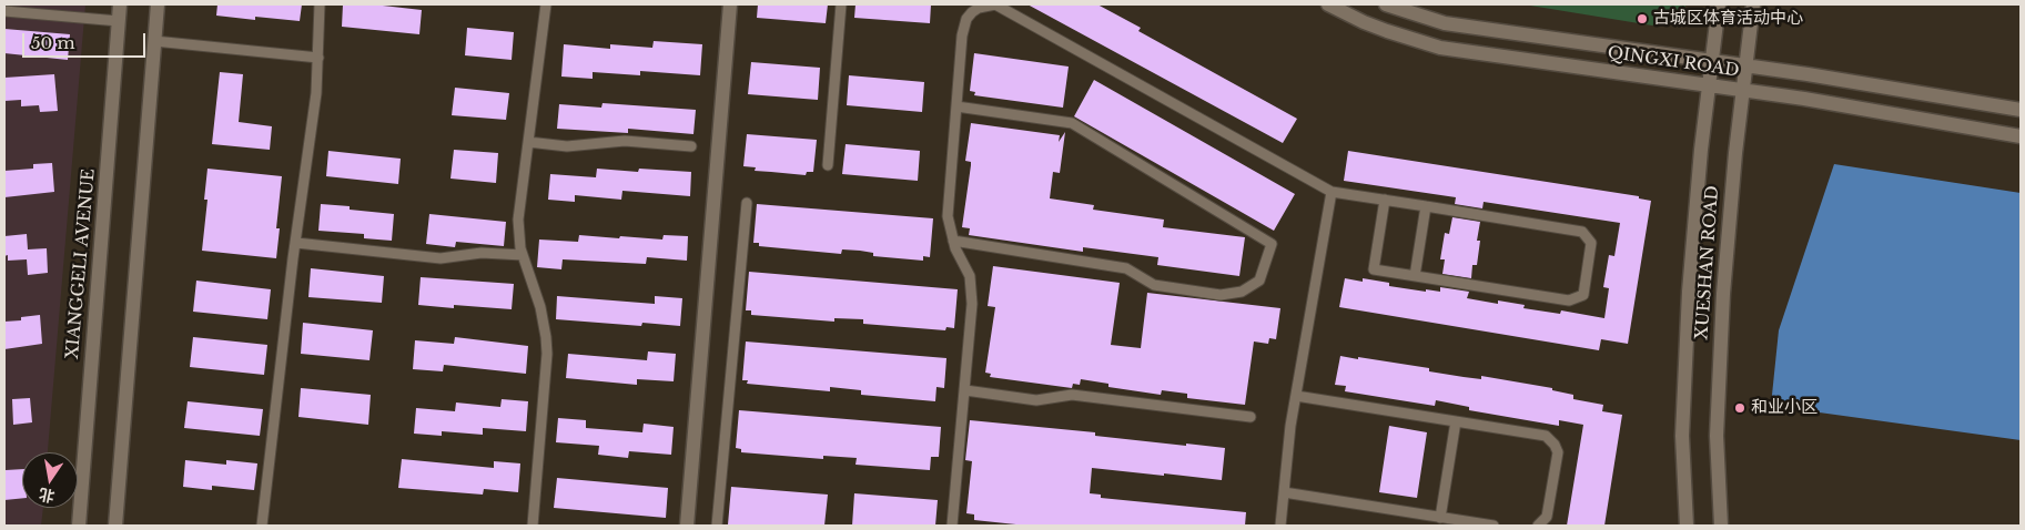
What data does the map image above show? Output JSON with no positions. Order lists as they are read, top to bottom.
{
  "streets": {
    "main road": ["QINGXI ROAD", "XUESHAN ROAD", "XIANGGELI AVENUE"]
  },
  "crossings": [
    ["QINGXI ROAD", "XUESHAN ROAD"]
  ],
  "places": ["古城区体育活动中心", "和业小区"],
  "scale_bar": "50 m",
  "north": "bottom"
}
